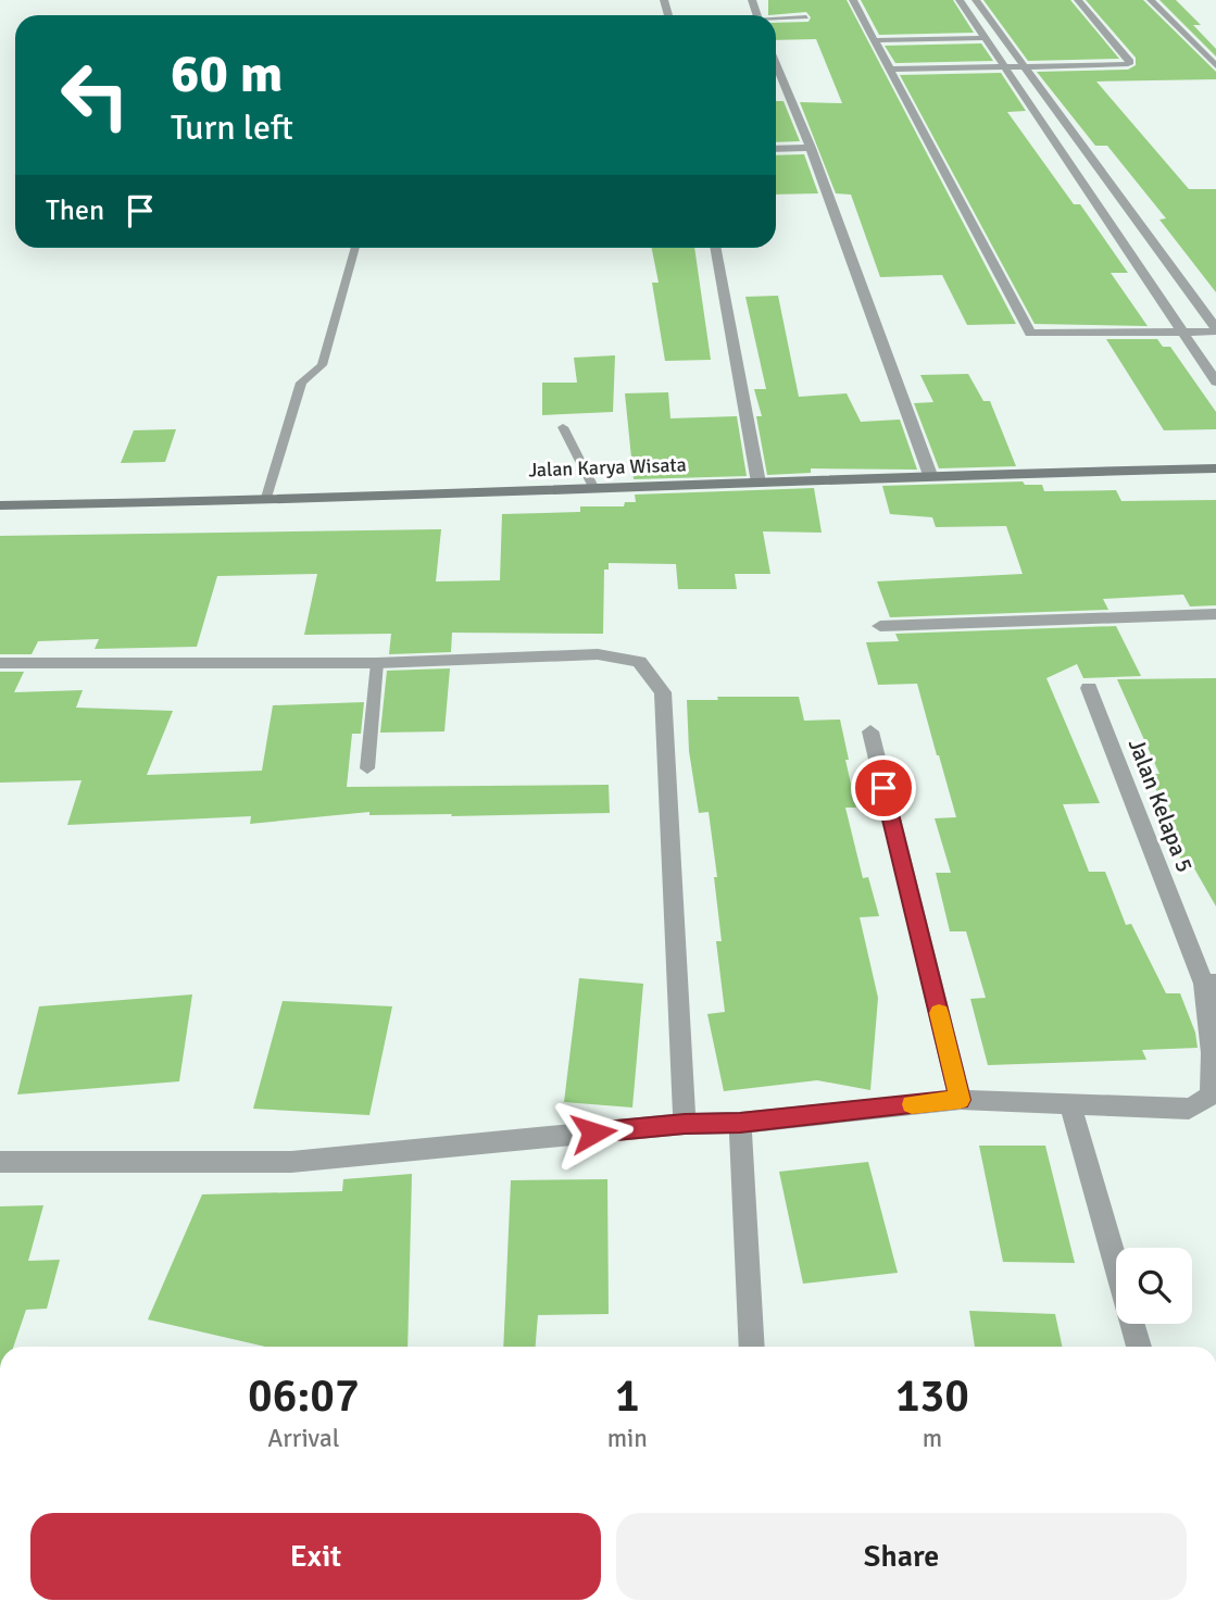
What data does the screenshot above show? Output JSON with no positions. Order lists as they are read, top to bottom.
{
  "streets": {
    "street": ["Jalan Karya Wisata", "Jalan Kelapa 5"]
  },
  "page": {
    "turn": ["60 m", "Turn left"],
    "then": "Then",
    "eta": [
      "06:07",
      "Arrival",
      "1",
      "min",
      "130",
      "m"
    ],
    "buttons": ["Exit", "Share"]
  }
}
